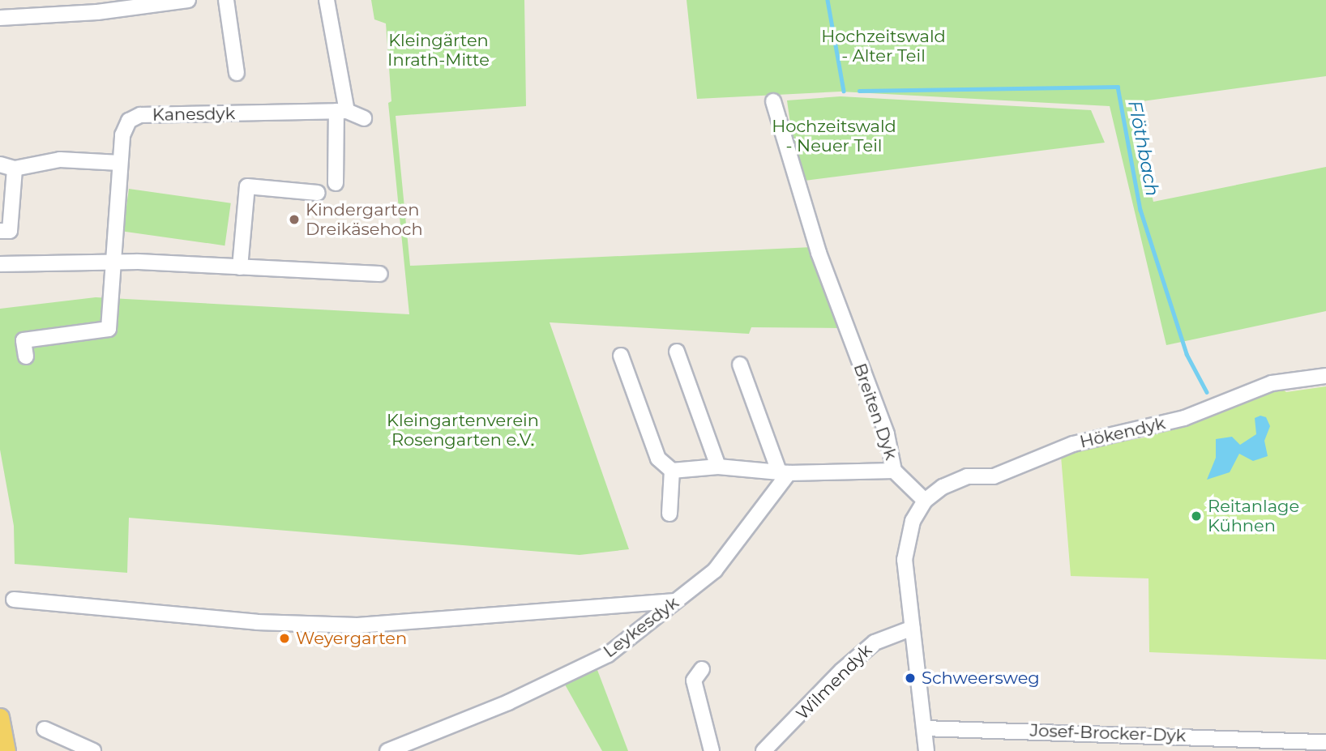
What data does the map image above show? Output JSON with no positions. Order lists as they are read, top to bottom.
{
  "streets": {
    "street": [
      "Kanesdyk",
      "Breiten Dyk",
      "Hökendyk",
      "Leykesdyk",
      "Wilmendyk",
      "Josef-Brocker-Dyk"
    ]
  },
  "crossings": [
    ["Breiten Dyk", "Hökendyk"]
  ],
  "water": ["Flöthbach"],
  "parks": [
    "Hochzeitswald - Alter Teil",
    "Kleingärten Inrath-Mitte",
    "Hochzeitswald - Neuer Teil",
    "Kleingartenverein Rosengarten e.V."
  ],
  "places": [
    "Kindergarten Dreikäsehoch",
    "Reitanlage Kühnen",
    "Weyergarten",
    "Schweersweg"
  ]
}
